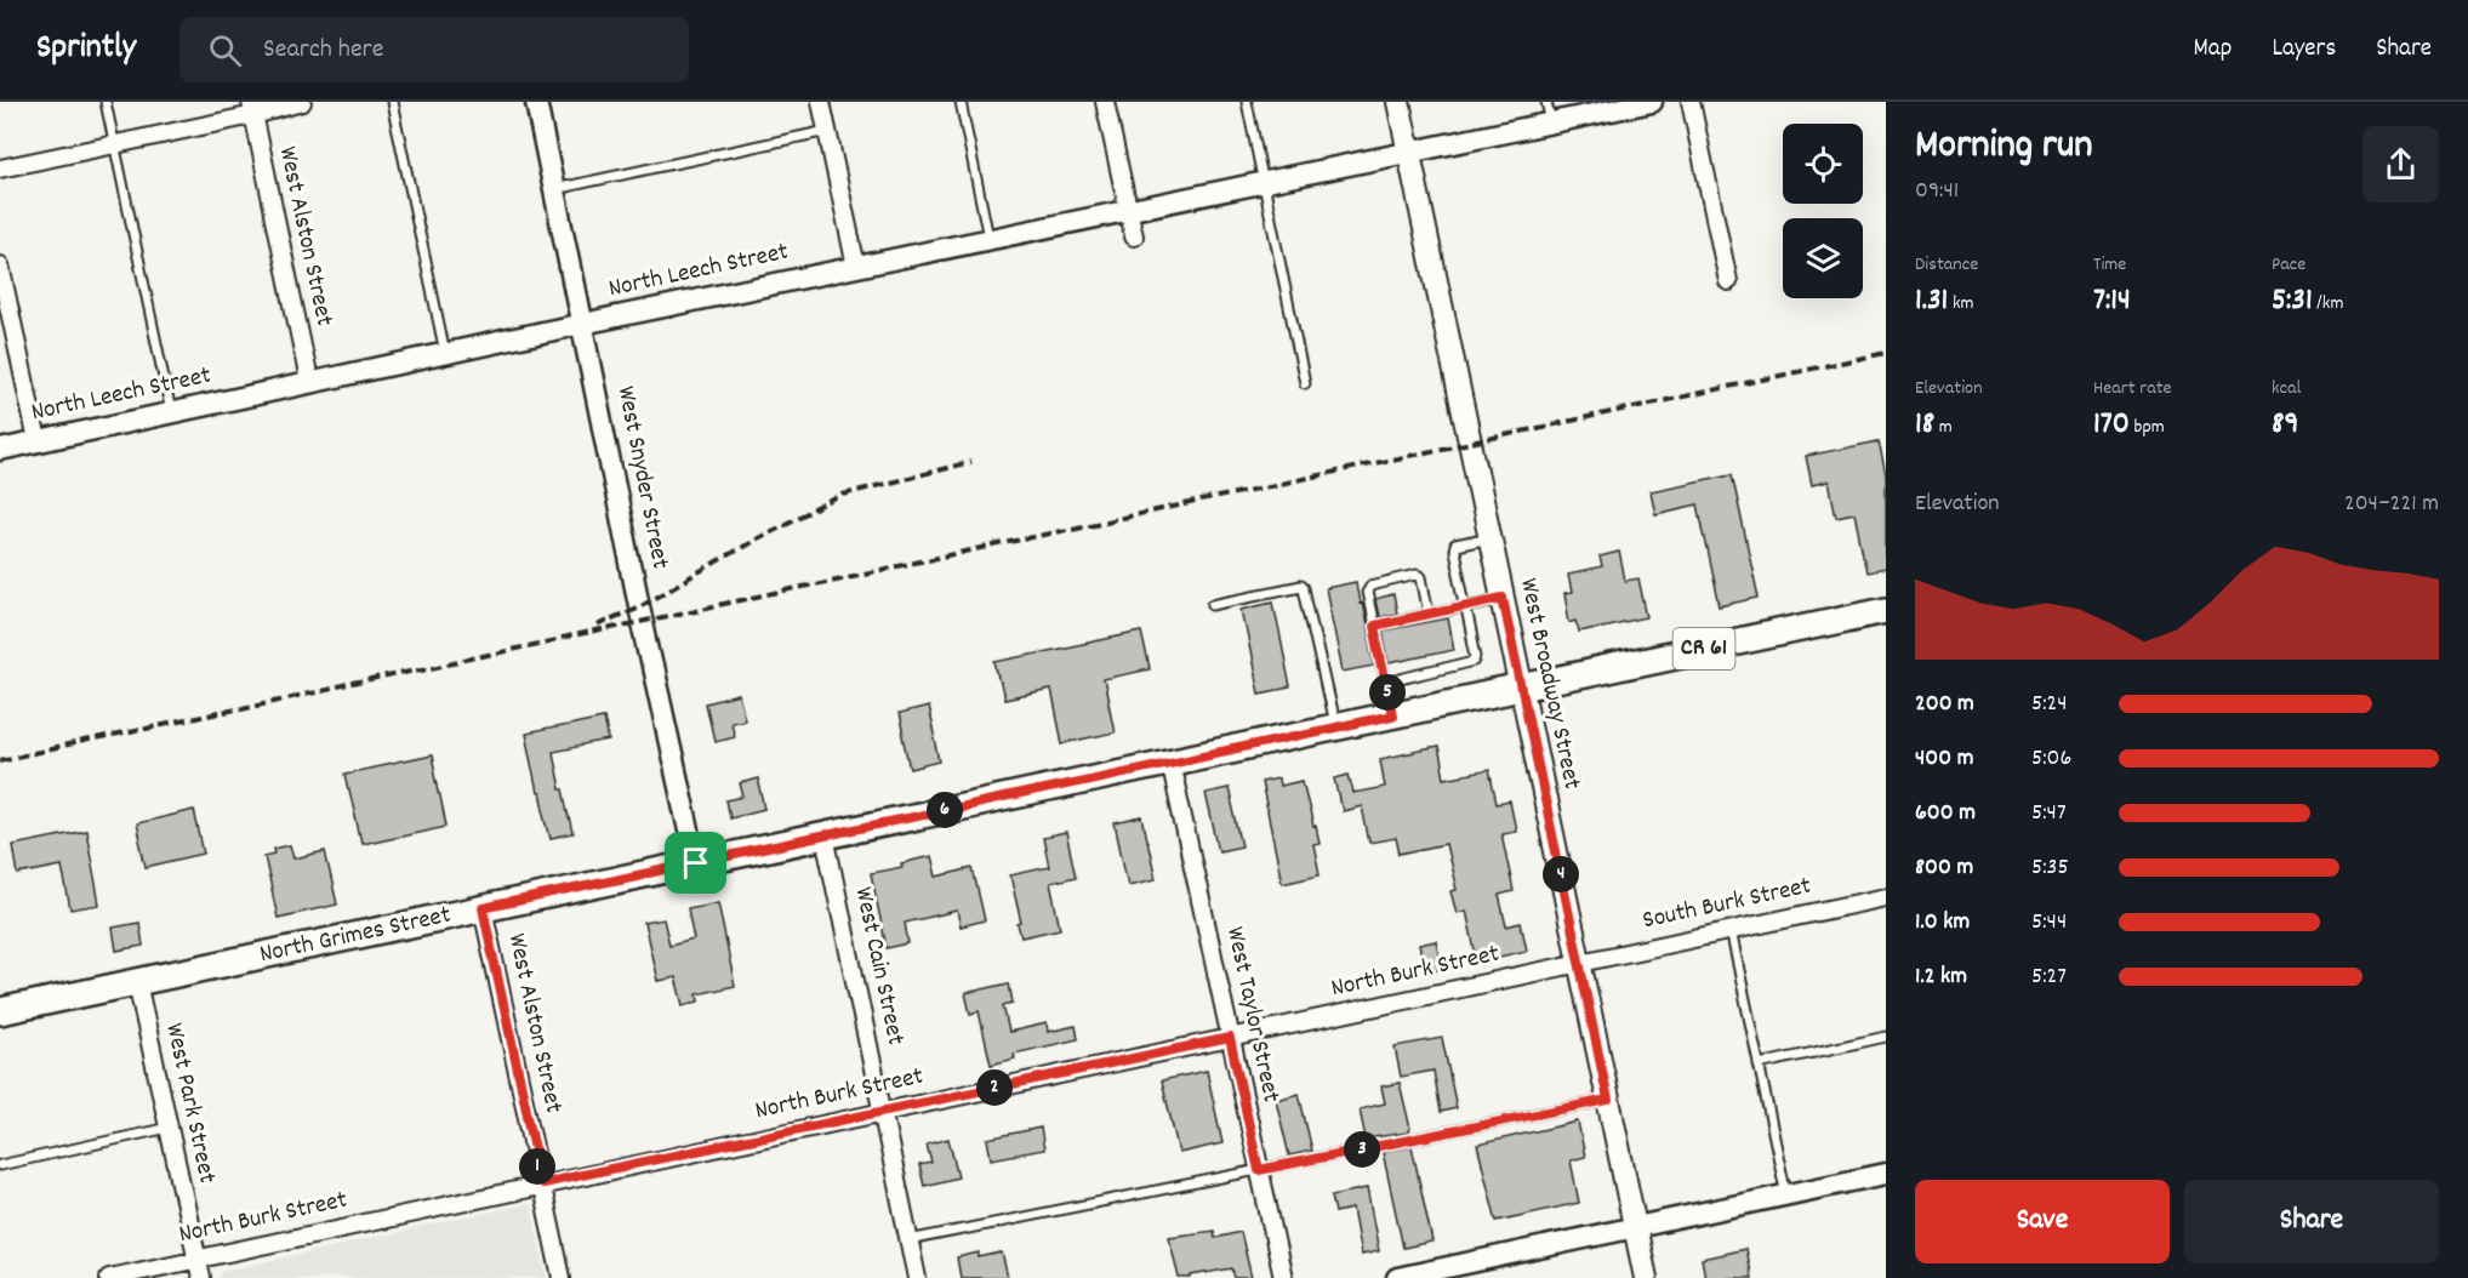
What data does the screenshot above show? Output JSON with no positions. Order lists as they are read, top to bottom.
{
  "streets": {
    "main road": ["CR 61", "West Broadway Street", "North Grimes Street"],
    "street": [
      "West Alston Street",
      "North Leech Street",
      "West Snyder Street",
      "South Burk Street",
      "West Cain Street",
      "North Burk Street",
      "West Taylor Street",
      "West Park Street"
    ]
  },
  "crossings": [
    ["West Alston Street", "North Leech Street"],
    ["West Alston Street", "North Grimes Street"],
    ["West Alston Street", "North Burk Street"],
    ["North Leech Street", "West Snyder Street"],
    ["North Leech Street", "West Broadway Street"],
    ["West Snyder Street", "North Grimes Street"],
    ["CR 61", "West Broadway Street"],
    ["CR 61", "North Grimes Street"],
    ["West Broadway Street", "South Burk Street"],
    ["West Broadway Street", "North Grimes Street"],
    ["West Broadway Street", "North Burk Street"],
    ["South Burk Street", "North Burk Street"],
    ["North Grimes Street", "West Cain Street"],
    ["North Grimes Street", "West Taylor Street"],
    ["North Grimes Street", "West Park Street"],
    ["West Cain Street", "North Burk Street"],
    ["North Burk Street", "West Taylor Street"],
    ["North Burk Street", "West Park Street"]
  ],
  "page": {
    "header": "Sprintly",
    "search": "Search here",
    "nav": ["Map", "Layers", "Share"],
    "heading": ["Morning run", "09:41"],
    "stats": [
      ["Distance", "1.31 km"],
      ["Time", "7:14"],
      ["Pace", "5:31 /km"],
      ["Elevation", "18 m"],
      ["Heart rate", "170 bpm"],
      ["kcal", "89"]
    ],
    "chart": ["Elevation", "204–221 m"],
    "pins": [
      "5",
      "6",
      "4",
      "2",
      "3",
      "1"
    ],
    "list": [
      {
        "name": "200 m",
        "note": "5:24"
      },
      {
        "name": "400 m",
        "note": "5:06"
      },
      {
        "name": "600 m",
        "note": "5:47"
      },
      {
        "name": "800 m",
        "note": "5:35"
      },
      {
        "name": "1.0 km",
        "note": "5:44"
      },
      {
        "name": "1.2 km",
        "note": "5:27"
      }
    ],
    "buttons": ["Save", "Share"]
  }
}
